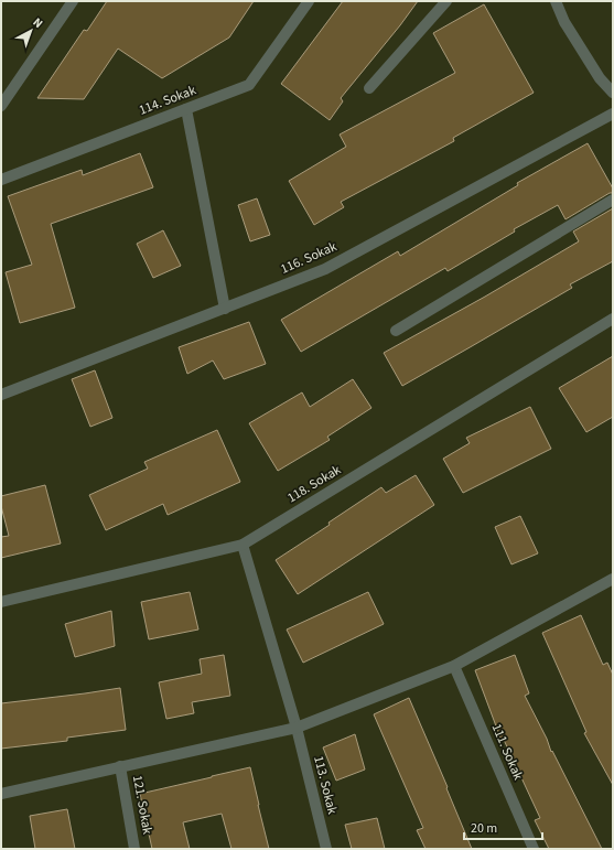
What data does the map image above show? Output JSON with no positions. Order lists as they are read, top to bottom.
{
  "streets": {
    "street": [
      "114. Sokak",
      "116. Sokak",
      "118. Sokak",
      "111. Sokak",
      "113. Sokak",
      "121. Sokak"
    ]
  },
  "crossings": [
    ["118. Sokak", "113. Sokak"]
  ],
  "scale_bar": "20 m",
  "north": "top right"
}
